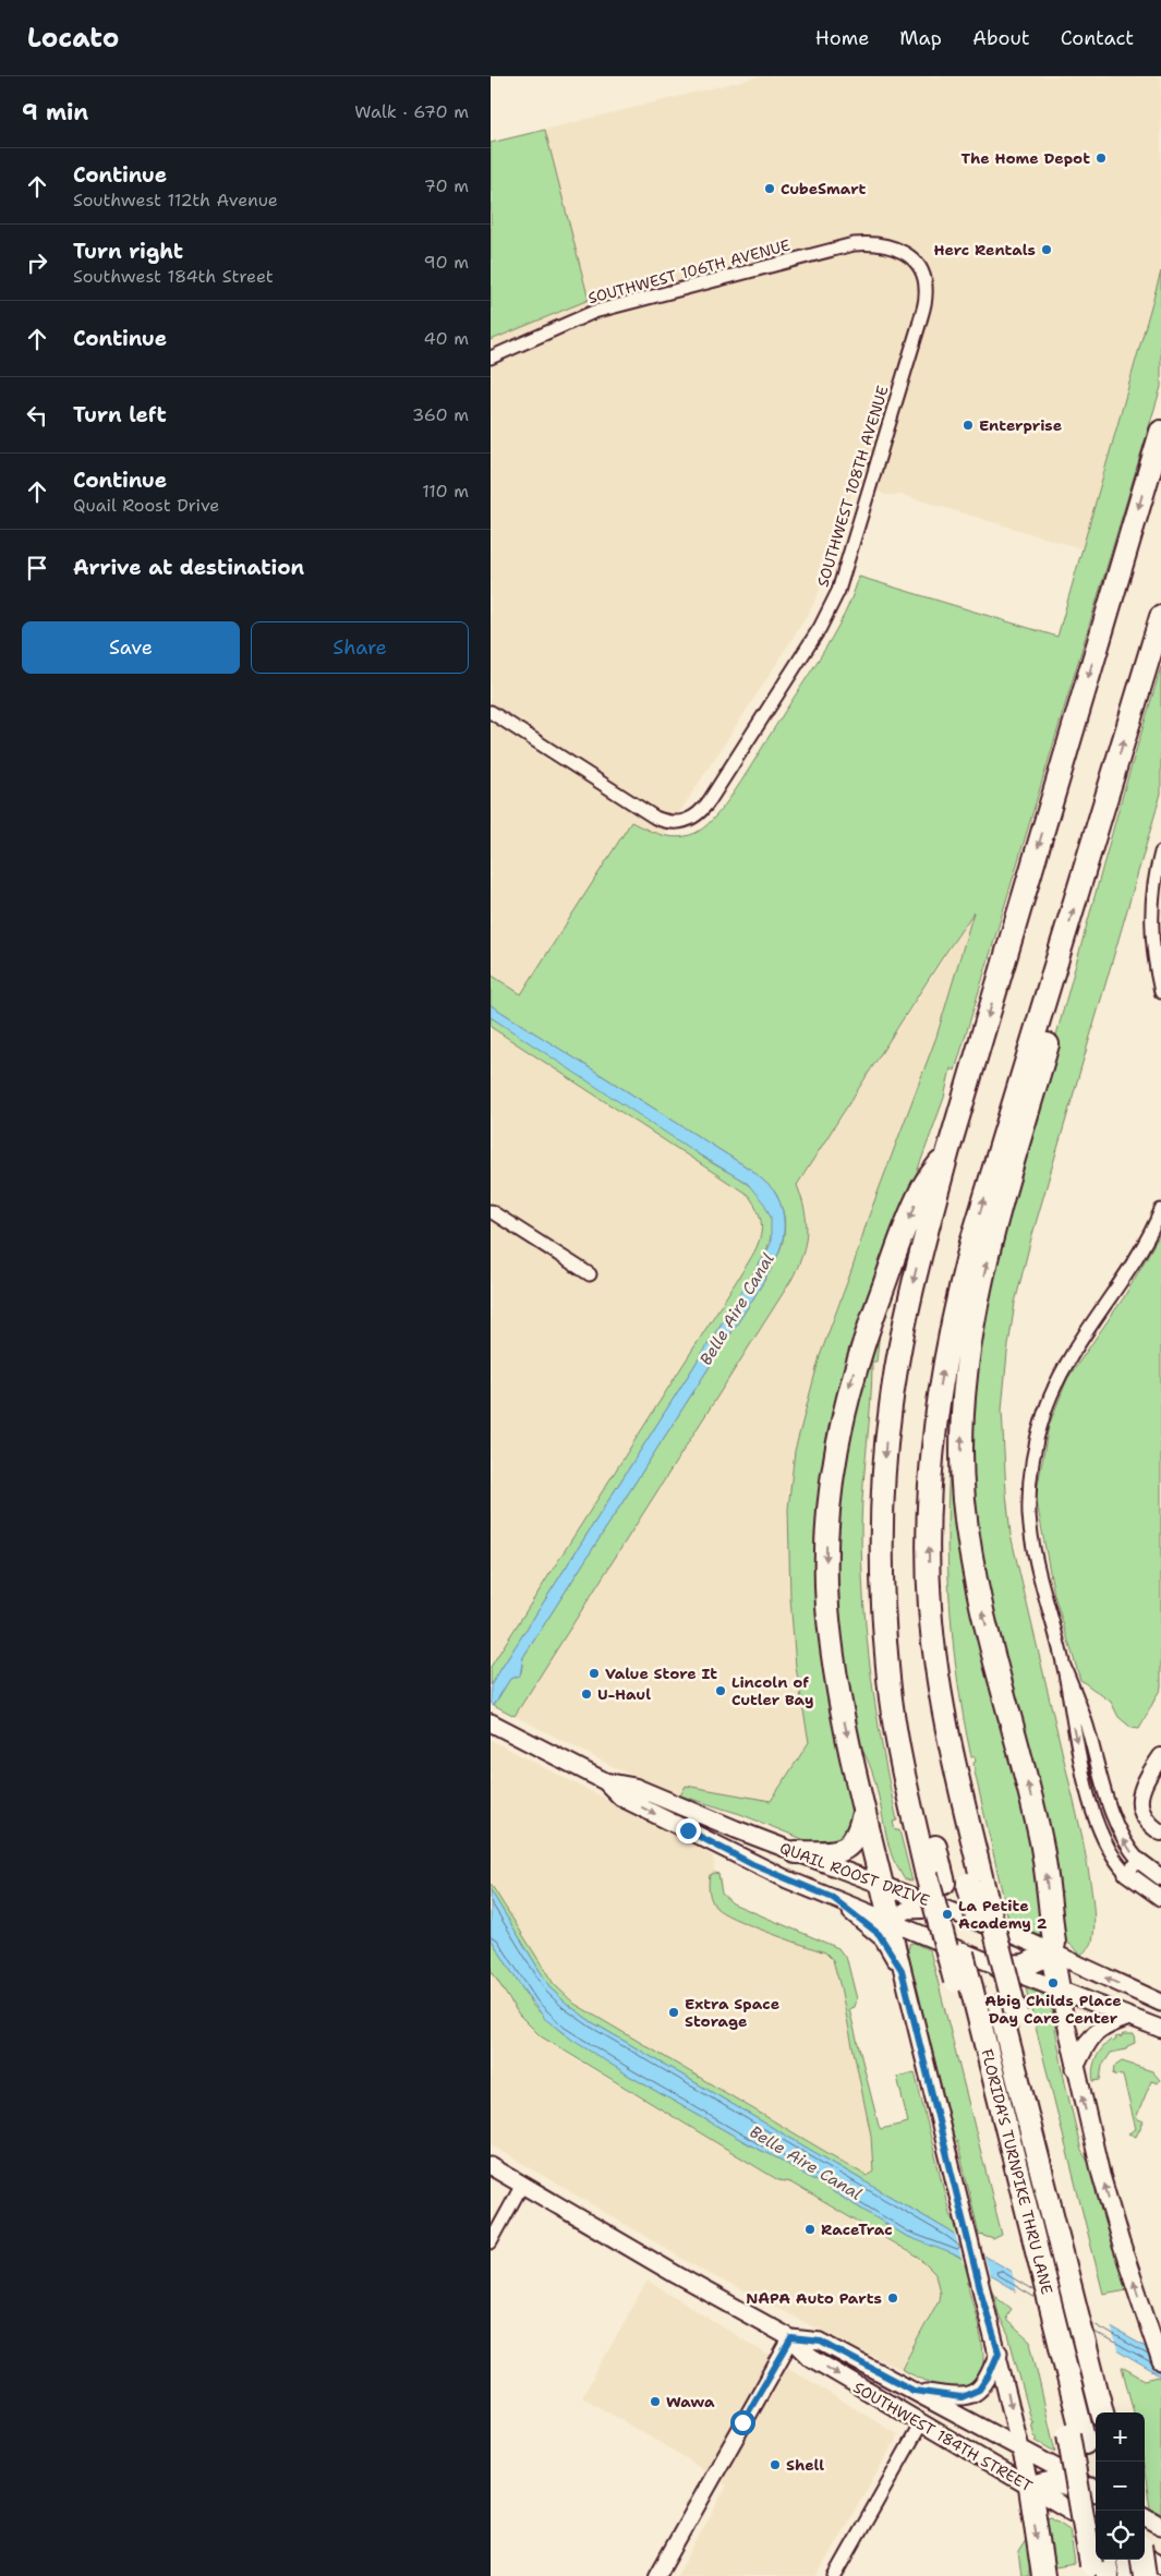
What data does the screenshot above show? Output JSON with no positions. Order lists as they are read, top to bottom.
{
  "streets": {
    "highway": ["FLORIDA'S TURNPIKE THRU LANE"],
    "main road": ["QUAIL ROOST DRIVE", "SOUTHWEST 184TH STREET"],
    "street": ["SOUTHWEST 106TH AVENUE", "SOUTHWEST 108TH AVENUE"]
  },
  "crossings": [
    ["SOUTHWEST 106TH AVENUE", "SOUTHWEST 108TH AVENUE"]
  ],
  "water": ["Belle Aire Canal"],
  "places": [
    "The Home Depot",
    "CubeSmart",
    "Herc Rentals",
    "Enterprise",
    "Value Store It",
    "Lincoln of Cutler Bay",
    "U-Haul",
    "La Petite Academy 2",
    "Abig Childs Place Day Care Center",
    "Extra Space Storage",
    "RaceTrac",
    "NAPA Auto Parts",
    "Wawa",
    "Shell"
  ],
  "page": {
    "header": "Locato",
    "nav": [
      "Home",
      "Map",
      "About",
      "Contact"
    ],
    "heading": ["9 min", "Walk · 670 m"],
    "list": [
      ["Continue", "Southwest 112th Avenue", "70 m"],
      ["Turn right", "Southwest 184th Street", "90 m"],
      ["Continue", "40 m"],
      ["Turn left", "360 m"],
      ["Continue", "Quail Roost Drive", "110 m"],
      "Arrive at destination"
    ],
    "buttons": ["Save", "Share"],
    "map_buttons": ["+", "−"]
  }
}
